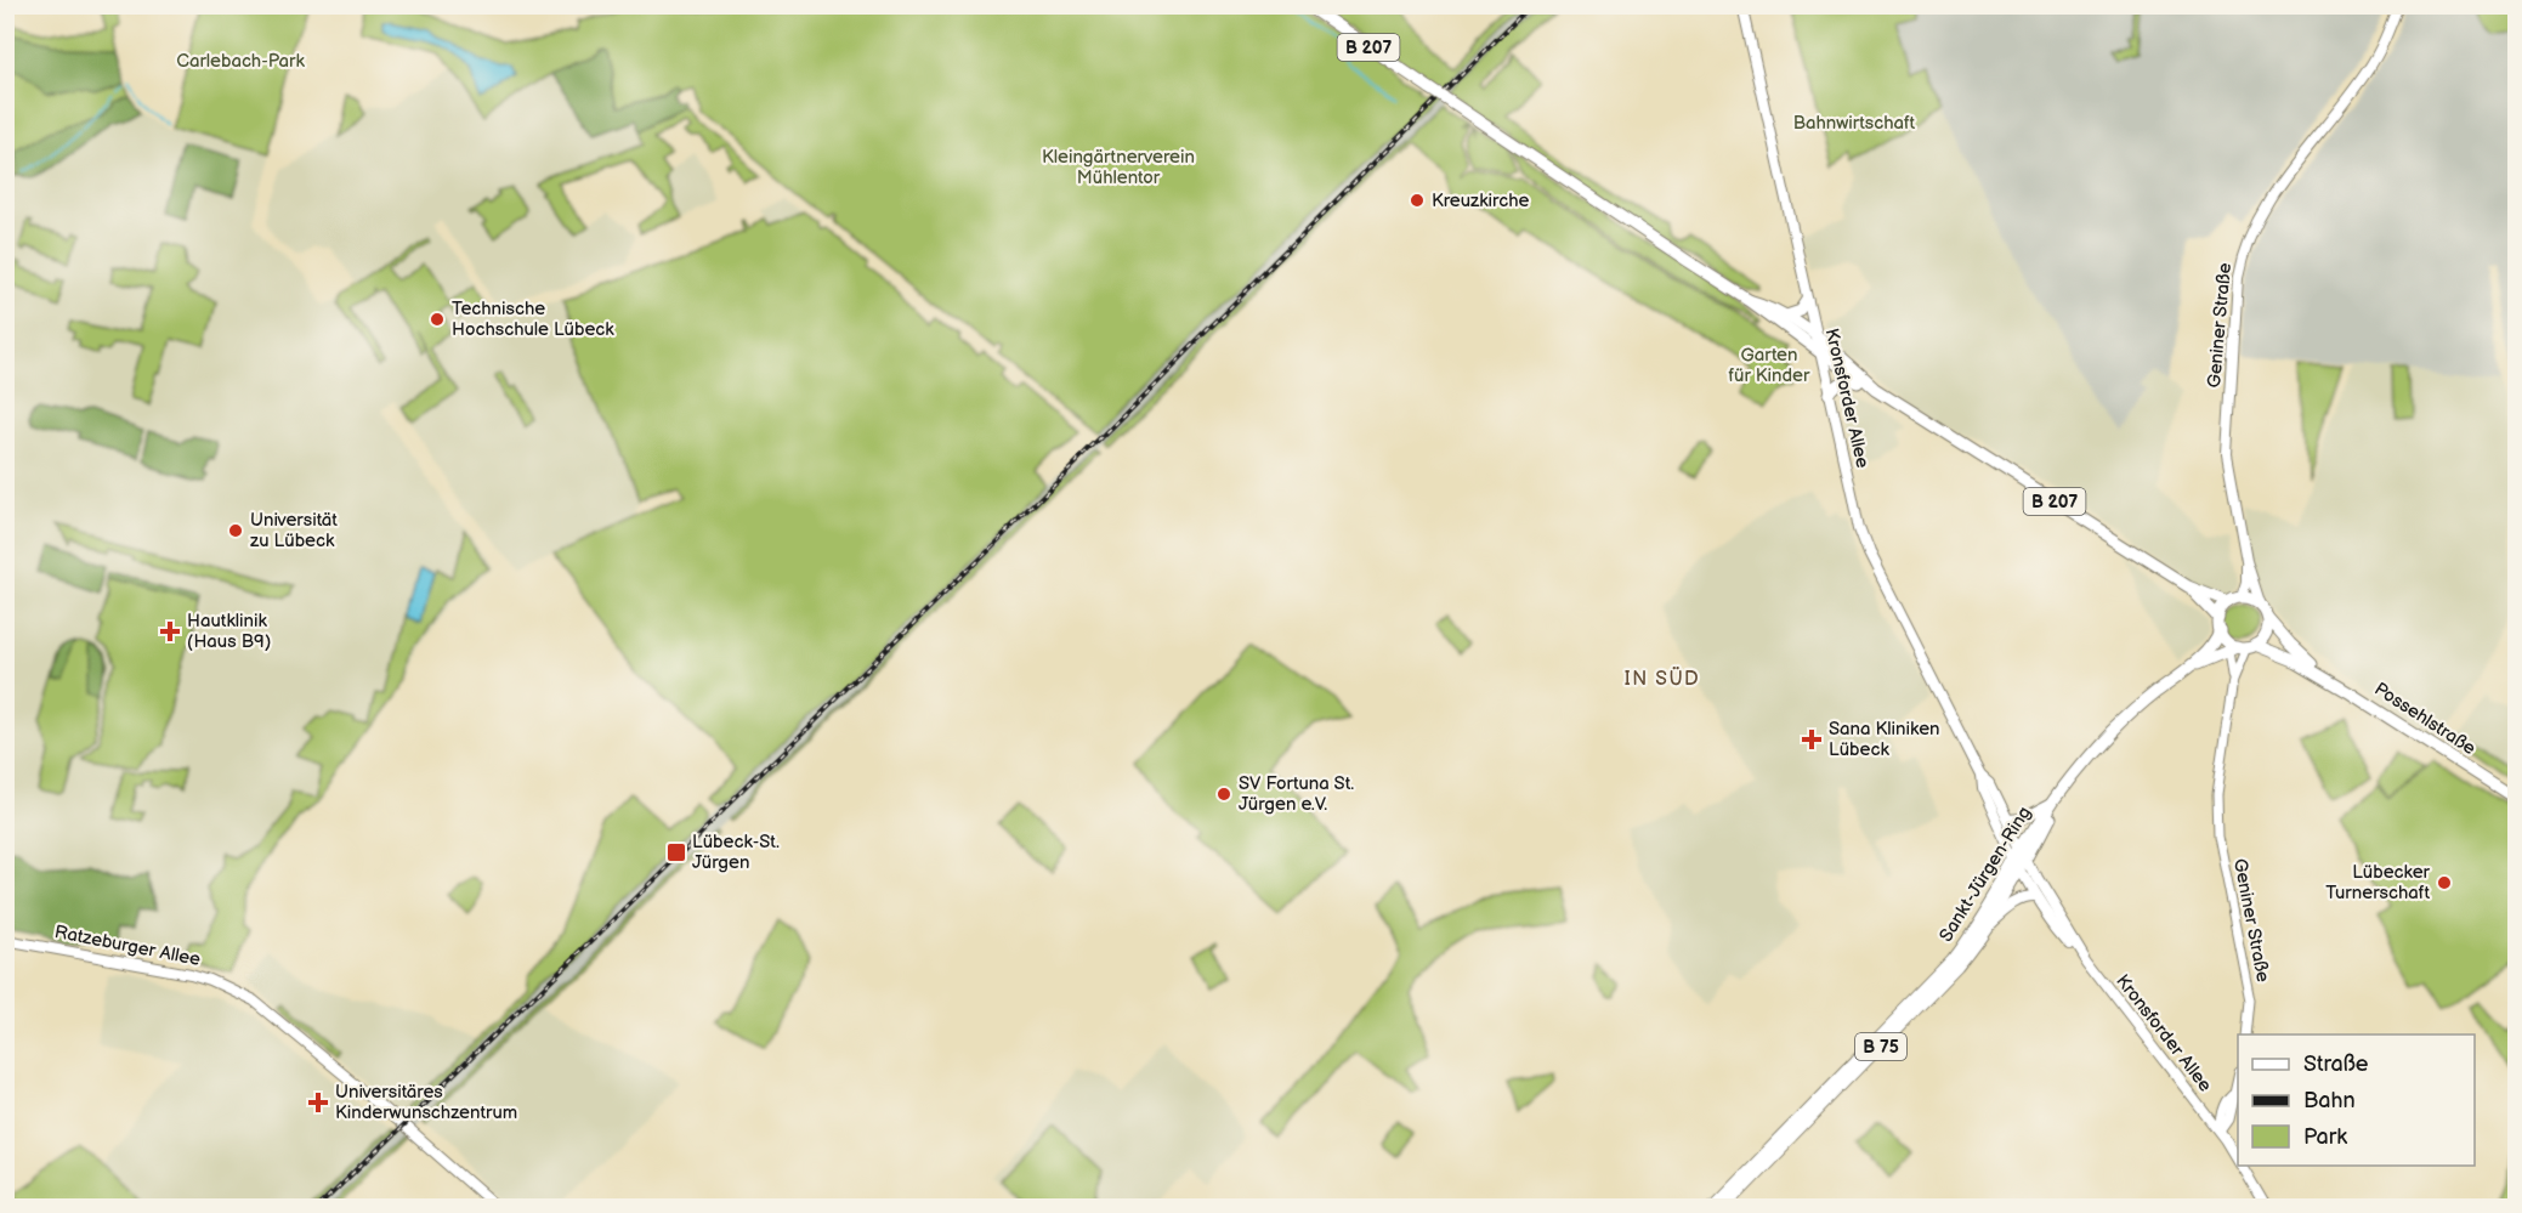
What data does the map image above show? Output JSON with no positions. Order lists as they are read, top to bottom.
{
  "streets": {
    "main road": [
      "B 207",
      "Geniner Straße",
      "Kronsforder Allee",
      "Possehlstraße",
      "Sankt-Jürgen-Ring",
      "Ratzeburger Allee",
      "B 75"
    ]
  },
  "crossings": [
    ["B 207", "Geniner Straße"],
    ["B 207", "Kronsforder Allee"],
    ["B 207", "Possehlstraße"],
    ["B 207", "Sankt-Jürgen-Ring"],
    ["Geniner Straße", "Possehlstraße"],
    ["Geniner Straße", "Sankt-Jürgen-Ring"],
    ["Kronsforder Allee", "Sankt-Jürgen-Ring"],
    ["Possehlstraße", "Sankt-Jürgen-Ring"]
  ],
  "districts": ["IN SÜD"],
  "parks": [
    "Carlebach-Park",
    "Bahnwirtschaft",
    "Kleingärtnerverein Mühlentor",
    "Garten für Kinder"
  ],
  "places": {
    "other": [
      "Kreuzkirche",
      "Technische Hochschule Lübeck",
      "Universität zu Lübeck",
      "SV Fortuna St. Jürgen e.V.",
      "Lübecker Turnerschaft"
    ],
    "health": ["Hautklinik (Haus B9)", "Sana Kliniken Lübeck", "Universitäres Kinderwunschzentrum"],
    "transit": ["Lübeck-St. Jürgen"]
  },
  "legend": ["Straße", "Bahn", "Park"]
}
